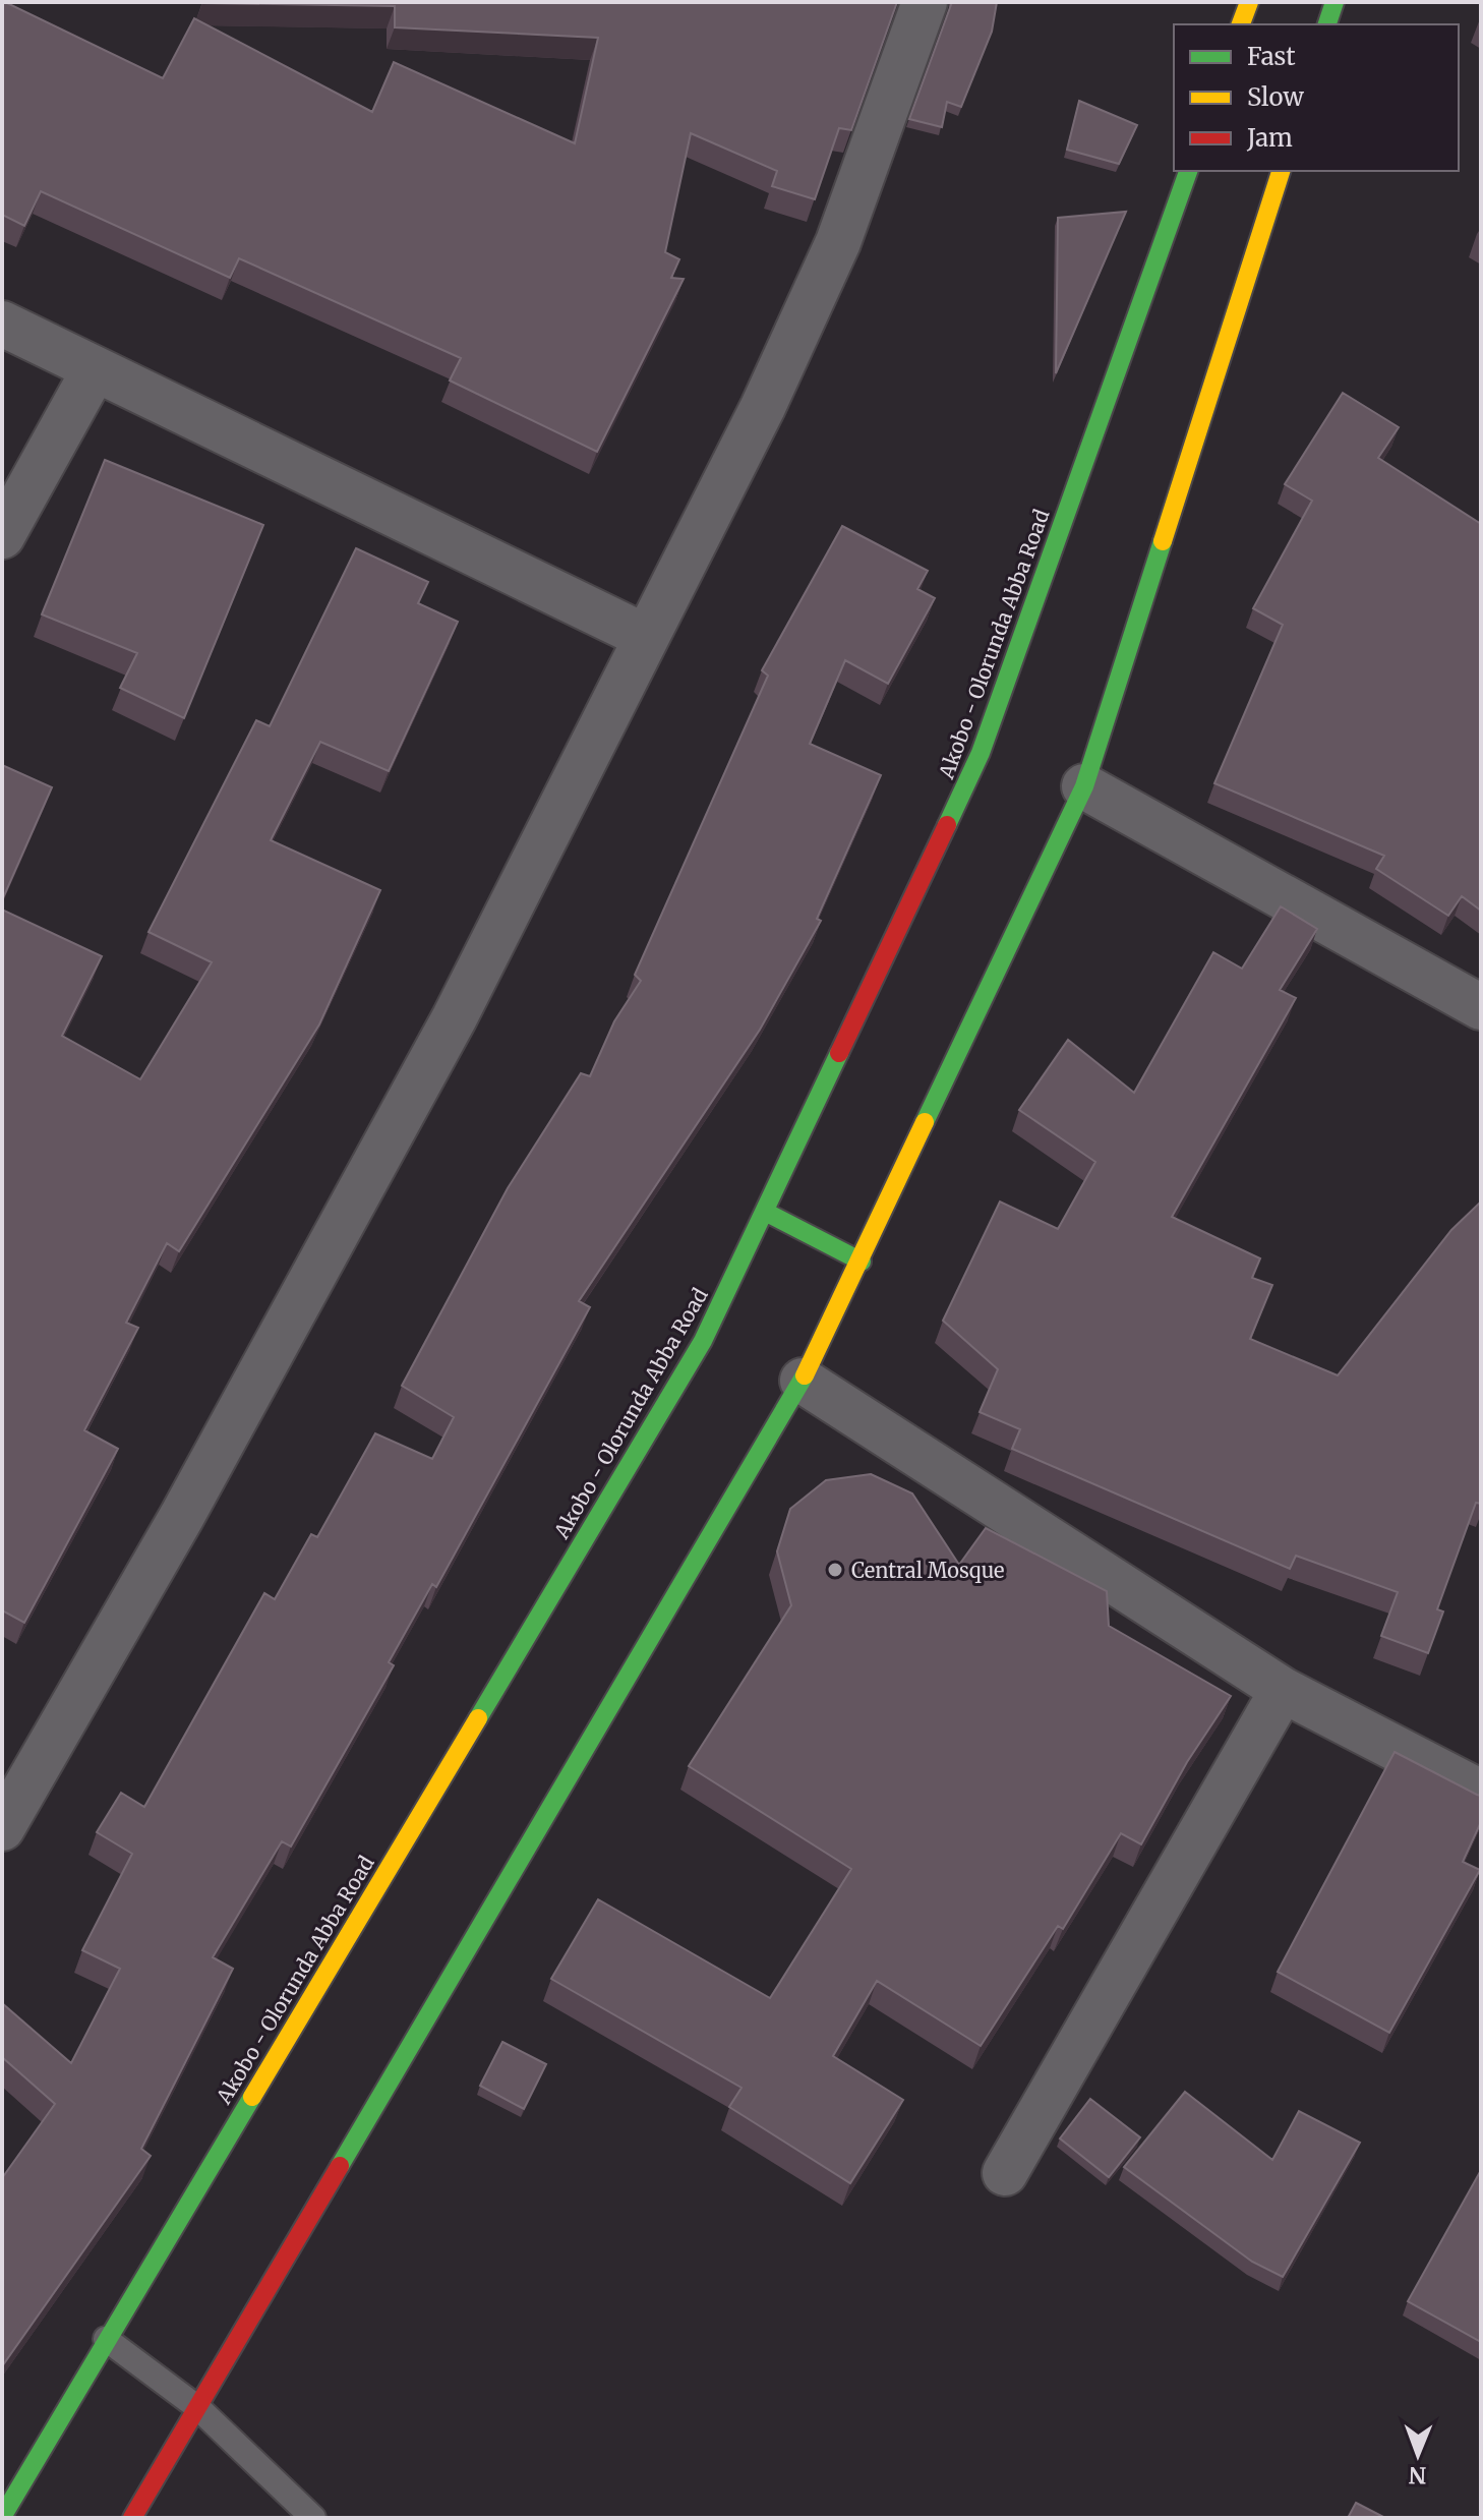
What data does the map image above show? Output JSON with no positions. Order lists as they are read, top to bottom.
{
  "streets": {
    "main road": ["Akobo - Olorunda Abba Road"]
  },
  "places": ["Central Mosque"],
  "legend": ["Fast", "Slow", "Jam"],
  "north": "bottom"
}
